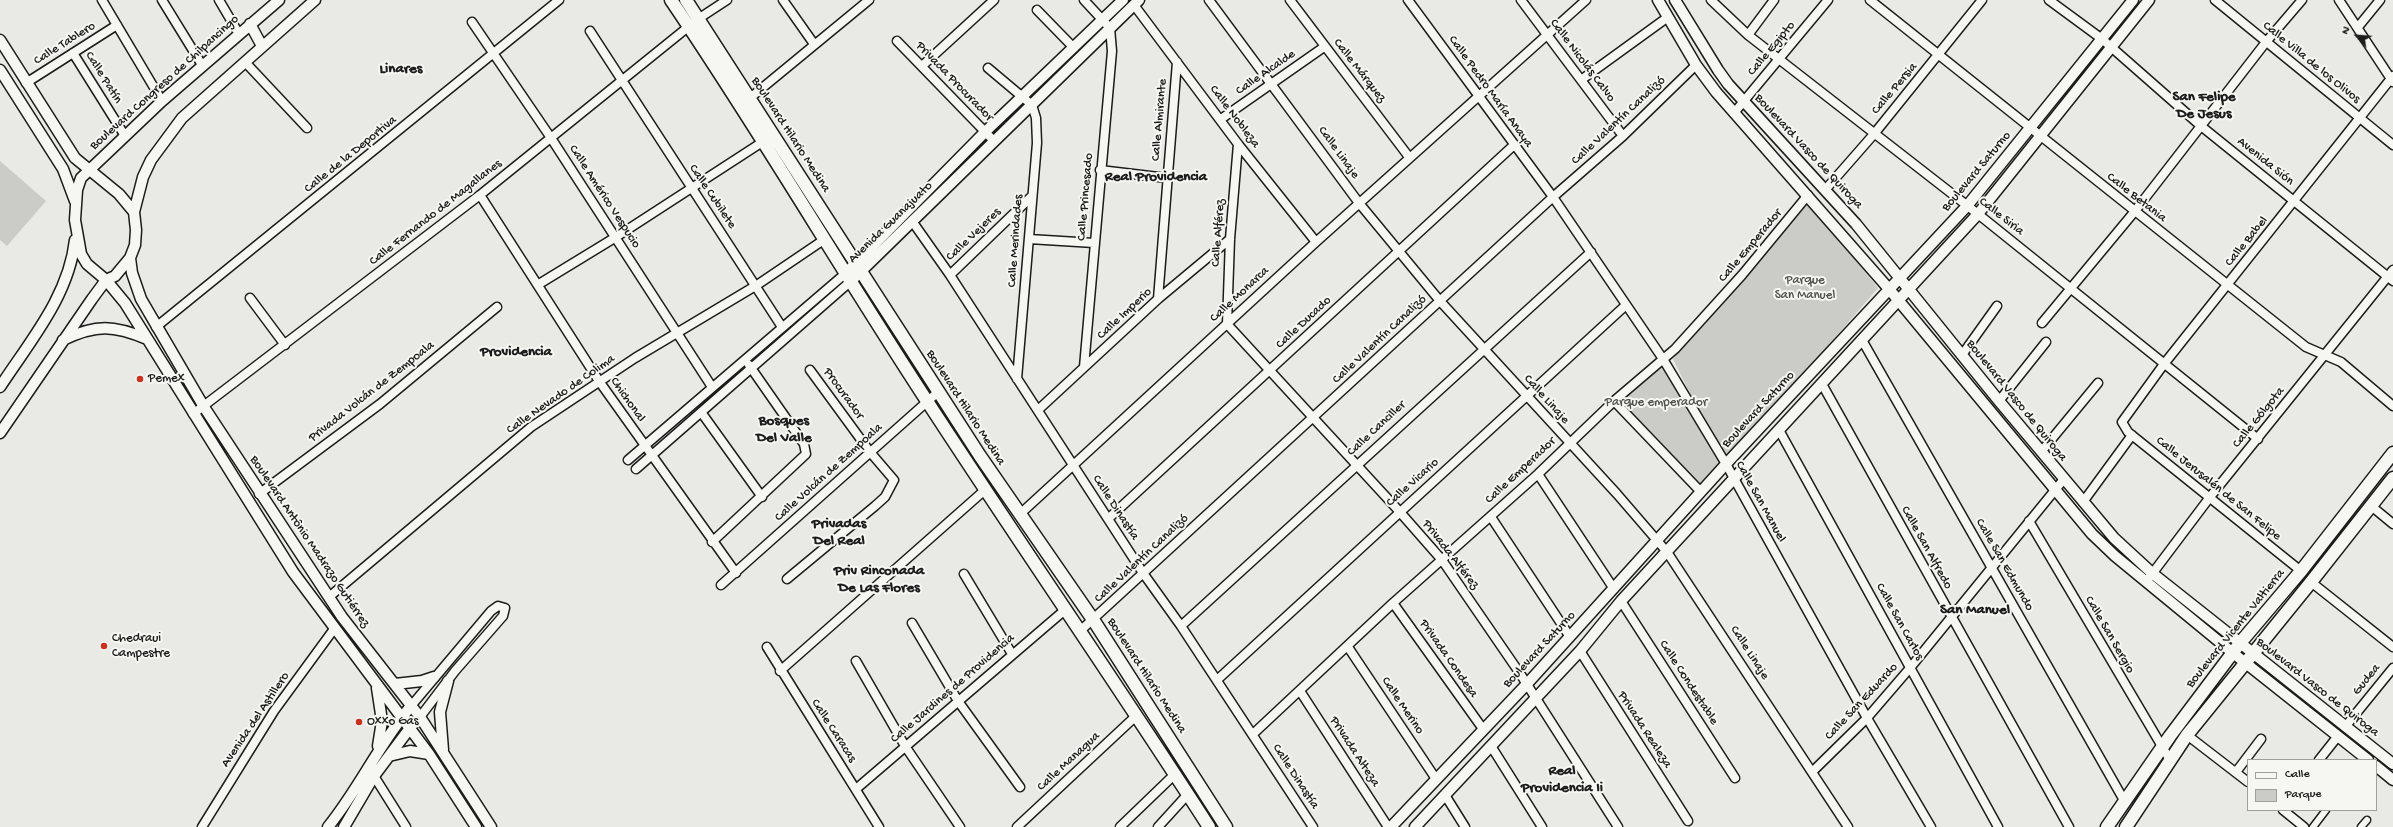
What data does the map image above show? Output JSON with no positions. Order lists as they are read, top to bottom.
{
  "streets": {
    "main road": ["Boulevard Hilario Medina", "Boulevard Vicente Valtierra"],
    "street": [
      "Calle Tablero",
      "Calle Egipto",
      "Calle Nicolás Calvo",
      "Calle Villa de los Olivos",
      "Calle Márquez",
      "Calle Alcalde",
      "Calle Patín",
      "Privada Procurador",
      "Boulevard Congreso de Chilpancingo",
      "Calle Persia",
      "Calle Pedro María Anaya",
      "Calle Nobleza",
      "Calle Almirante",
      "Calle Valentín Canalizó",
      "Boulevard Vasco de Quiroga",
      "Calle Linaje",
      "Calle de la Deportiva",
      "Avenida Sión",
      "Boulevard Saturno",
      "Calle Américo Vespucio",
      "Calle Cubilete",
      "Calle Princesado",
      "Calle Betania",
      "Calle Fernando de Magallanes",
      "Calle Siria",
      "Avenida Guanajuato",
      "Calle Alférez",
      "Calle Vejeres",
      "Calle Merindades",
      "Calle Babel",
      "Calle Emperador",
      "Calle Monarca",
      "Calle Imperio",
      "Calle Ducado",
      "Privada Volcán de Zempoala",
      "Procurador",
      "Calle Nevado de Colima",
      "Chichonal",
      "Calle Gólgota",
      "Calle Canciller",
      "Calle Volcán de Zempoala",
      "Calle Vicario",
      "Calle Jerusalén de San Felipe",
      "Calle San Manuel",
      "Calle Dinastía",
      "Boulevard Antônio Madrazo Gutiérrez",
      "Calle San Alfredo",
      "Privada Alférez",
      "Calle San Edmundo",
      "Calle San Carlos",
      "Calle San Sergio",
      "Privada Condesa",
      "Gudea",
      "Calle Condestable",
      "Calle Jardines de Providencia",
      "Calle San Eduardo",
      "Calle Merino",
      "Avenida del Astillero",
      "Privada Realeza",
      "Calle Caracas",
      "Privada Alteza",
      "Calle Managua"
    ]
  },
  "crossings": [
    ["Calle Tablero", "Calle Patín"],
    ["Calle Egipto", "Boulevard Vasco de Quiroga"],
    ["Calle Egipto", "Calle Siria"],
    ["Calle Nicolás Calvo", "Calle Valentín Canalizó"],
    ["Calle Nicolás Calvo", "Calle Monarca"],
    ["Calle Villa de los Olivos", "Calle Babel"],
    ["Calle Márquez", "Calle Alcalde"],
    ["Calle Márquez", "Calle Monarca"],
    ["Calle Alcalde", "Calle Nobleza"],
    ["Calle Alcalde", "Calle Linaje"],
    ["Calle Patín", "Boulevard Congreso de Chilpancingo"],
    ["Privada Procurador", "Avenida Guanajuato"],
    ["Calle Persia", "Boulevard Vasco de Quiroga"],
    ["Calle Persia", "Calle Betania"],
    ["Calle Persia", "Calle Siria"],
    ["Calle Pedro María Anaya", "Calle Valentín Canalizó"],
    ["Calle Pedro María Anaya", "Calle Monarca"],
    ["Calle Pedro María Anaya", "Calle Ducado"],
    ["Calle Pedro María Anaya", "Calle San Manuel"],
    ["Calle Nobleza", "Calle Almirante"],
    ["Calle Nobleza", "Avenida Guanajuato"],
    ["Calle Nobleza", "Calle Alférez"],
    ["Calle Nobleza", "Calle Monarca"],
    ["Calle Almirante", "Calle Imperio"],
    ["Calle Valentín Canalizó", "Boulevard Hilario Medina"],
    ["Calle Valentín Canalizó", "Boulevard Vasco de Quiroga"],
    ["Calle Valentín Canalizó", "Calle Linaje"],
    ["Calle Valentín Canalizó", "Calle San Manuel"],
    ["Calle Valentín Canalizó", "Calle Dinastía"],
    ["Calle Valentín Canalizó", "Privada Alférez"],
    ["Boulevard Hilario Medina", "Calle Fernando de Magallanes"],
    ["Boulevard Hilario Medina", "Avenida Guanajuato"],
    ["Boulevard Hilario Medina", "Calle Monarca"],
    ["Boulevard Hilario Medina", "Calle Nevado de Colima"],
    ["Boulevard Hilario Medina", "Calle Volcán de Zempoala"],
    ["Boulevard Hilario Medina", "Calle Jardines de Providencia"],
    ["Boulevard Hilario Medina", "Calle Managua"],
    ["Boulevard Vasco de Quiroga", "Boulevard Saturno"],
    ["Boulevard Vasco de Quiroga", "Calle Emperador"],
    ["Boulevard Vasco de Quiroga", "Calle Gólgota"],
    ["Boulevard Vasco de Quiroga", "Boulevard Vicente Valtierra"],
    ["Boulevard Vasco de Quiroga", "Gudea"],
    ["Boulevard Vasco de Quiroga", "Calle San Eduardo"],
    ["Calle Linaje", "Boulevard Saturno"],
    ["Calle Linaje", "Calle Emperador"],
    ["Calle Linaje", "Calle Monarca"],
    ["Calle Linaje", "Calle Ducado"],
    ["Calle Linaje", "Calle Canciller"],
    ["Calle Linaje", "Calle Vicario"],
    ["Calle Linaje", "Calle San Eduardo"],
    ["Calle de la Deportiva", "Calle Américo Vespucio"],
    ["Calle de la Deportiva", "Boulevard Antônio Madrazo Gutiérrez"],
    ["Avenida Sión", "Boulevard Saturno"],
    ["Avenida Sión", "Calle Babel"],
    ["Avenida Sión", "Calle Gólgota"],
    ["Boulevard Saturno", "Calle Betania"],
    ["Boulevard Saturno", "Calle Siria"],
    ["Boulevard Saturno", "Calle San Manuel"],
    ["Boulevard Saturno", "Calle San Alfredo"],
    ["Boulevard Saturno", "Privada Alférez"],
    ["Boulevard Saturno", "Calle San Edmundo"],
    ["Boulevard Saturno", "Calle San Carlos"],
    ["Boulevard Saturno", "Privada Condesa"],
    ["Boulevard Saturno", "Calle Condestable"],
    ["Boulevard Saturno", "Calle Merino"],
    ["Boulevard Saturno", "Privada Realeza"],
    ["Boulevard Saturno", "Privada Alteza"],
    ["Calle Américo Vespucio", "Calle Fernando de Magallanes"],
    ["Calle Américo Vespucio", "Avenida Guanajuato"],
    ["Calle Américo Vespucio", "Calle Nevado de Colima"],
    ["Calle Cubilete", "Calle Fernando de Magallanes"],
    ["Calle Cubilete", "Avenida Guanajuato"],
    ["Calle Cubilete", "Calle Nevado de Colima"],
    ["Calle Princesado", "Avenida Guanajuato"],
    ["Calle Princesado", "Calle Imperio"],
    ["Calle Betania", "Calle Babel"],
    ["Calle Betania", "Calle Gólgota"],
    ["Calle Fernando de Magallanes", "Chichonal"],
    ["Calle Fernando de Magallanes", "Boulevard Antônio Madrazo Gutiérrez"],
    ["Calle Siria", "Calle Babel"],
    ["Calle Siria", "Calle Gólgota"],
    ["Avenida Guanajuato", "Calle Merindades"],
    ["Avenida Guanajuato", "Chichonal"],
    ["Avenida Guanajuato", "Calle Dinastía"],
    ["Calle Alférez", "Calle Monarca"],
    ["Calle Alférez", "Calle Imperio"],
    ["Calle Alférez", "Privada Alférez"],
    ["Calle Vejeres", "Calle Merindades"],
    ["Calle Vejeres", "Calle Dinastía"],
    ["Calle Merindades", "Calle Dinastía"],
    ["Calle Babel", "Calle Jerusalén de San Felipe"],
    ["Calle Emperador", "Calle San Manuel"],
    ["Calle Emperador", "Calle Dinastía"],
    ["Calle Emperador", "Privada Alférez"],
    ["Calle Emperador", "Privada Condesa"],
    ["Calle Emperador", "Calle Merino"],
    ["Calle Emperador", "Privada Alteza"],
    ["Calle Monarca", "Calle Dinastía"],
    ["Calle Monarca", "Privada Alférez"],
    ["Calle Imperio", "Calle Dinastía"],
    ["Calle Ducado", "Calle Dinastía"],
    ["Calle Ducado", "Privada Alférez"],
    ["Privada Volcán de Zempoala", "Boulevard Antônio Madrazo Gutiérrez"],
    ["Procurador", "Calle Volcán de Zempoala"],
    ["Calle Nevado de Colima", "Chichonal"],
    ["Calle Nevado de Colima", "Boulevard Antônio Madrazo Gutiérrez"],
    ["Chichonal", "Calle Volcán de Zempoala"],
    ["Calle Gólgota", "Calle Jerusalén de San Felipe"],
    ["Calle Canciller", "Calle San Manuel"],
    ["Calle Canciller", "Calle Dinastía"],
    ["Calle Canciller", "Privada Alférez"],
    ["Calle Vicario", "Calle San Manuel"],
    ["Calle Vicario", "Calle Dinastía"],
    ["Calle Vicario", "Privada Alférez"],
    ["Calle Jerusalén de San Felipe", "Boulevard Vicente Valtierra"],
    ["Calle San Manuel", "Calle San Eduardo"],
    ["Boulevard Antônio Madrazo Gutiérrez", "Avenida del Astillero"],
    ["Calle San Alfredo", "Calle San Eduardo"],
    ["Calle San Edmundo", "Boulevard Vicente Valtierra"],
    ["Calle San Edmundo", "Calle San Eduardo"],
    ["Calle San Carlos", "Calle San Eduardo"],
    ["Boulevard Vicente Valtierra", "Calle San Sergio"],
    ["Calle San Sergio", "Calle San Eduardo"],
    ["Calle Jardines de Providencia", "Calle Caracas"]
  ],
  "districts": [
    "Linares",
    "San Felipe De Jesus",
    "Real Providencia",
    "Providencia",
    "Bosques Del Valle",
    "Privadas Del Real",
    "Priv Rinconada De Las Flores",
    "San Manuel",
    "Real Providencia Ii"
  ],
  "parks": ["Parque San Manuel", "Parque emperador"],
  "places": ["Pemex", "Chedraui Campestre", "Oxxo Gas"],
  "legend": ["Calle", "Parque"],
  "north": "top left"
}
